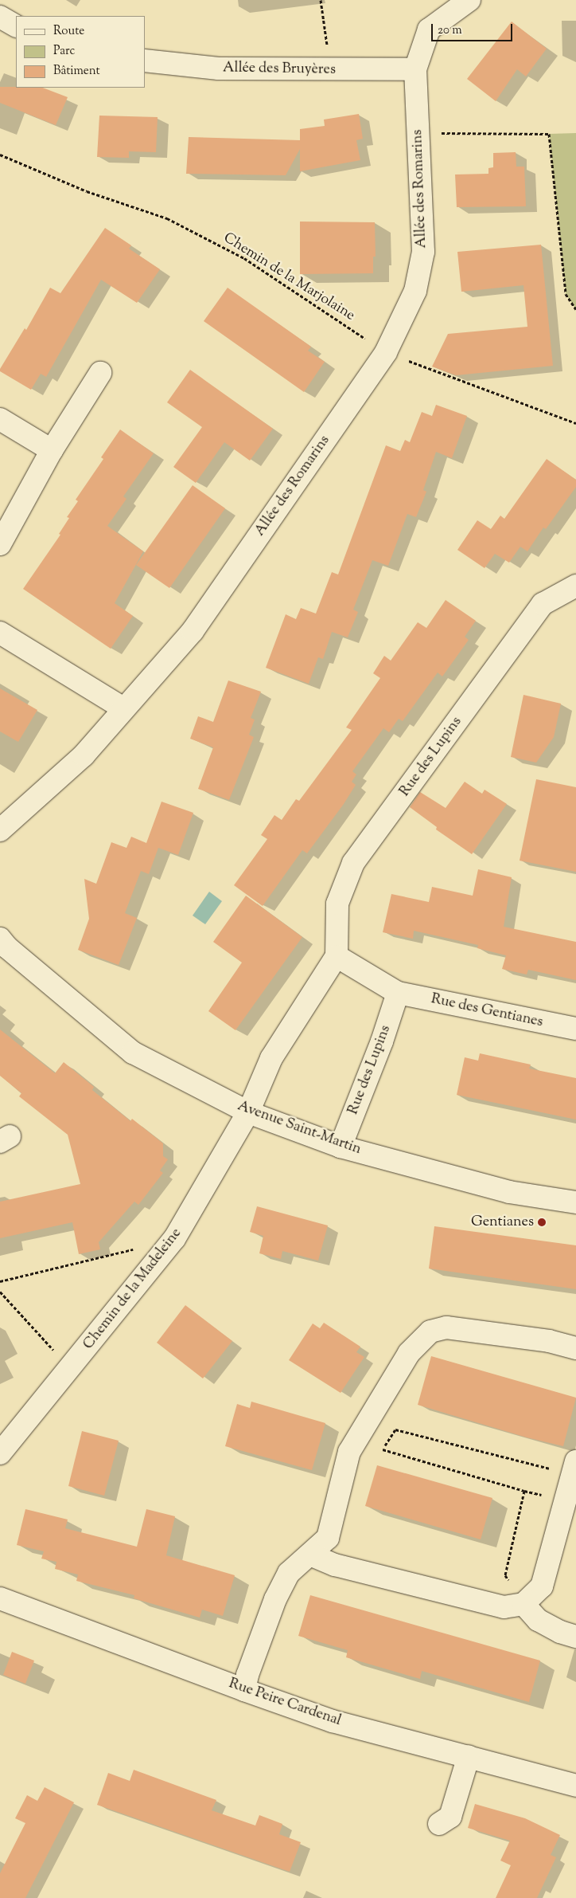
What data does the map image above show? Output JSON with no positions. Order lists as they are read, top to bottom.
{
  "streets": {
    "street": [
      "Allée des Bruyères",
      "Allée des Romarins",
      "Rue des Lupins",
      "Rue des Gentianes",
      "Avenue Saint-Martin",
      "Chemin de la Madeleine",
      "Rue Peire Cardenal"
    ],
    "path": ["Chemin de la Marjolaine"]
  },
  "crossings": [
    ["Allée des Bruyères", "Allée des Romarins"],
    ["Allée des Romarins", "Chemin de la Marjolaine"],
    ["Rue des Lupins", "Rue des Gentianes"],
    ["Rue des Lupins", "Avenue Saint-Martin"],
    ["Avenue Saint-Martin", "Chemin de la Madeleine"]
  ],
  "places": ["Gentianes"],
  "legend": ["Route", "Parc", "Bâtiment"],
  "scale_bar": "20 m"
}
